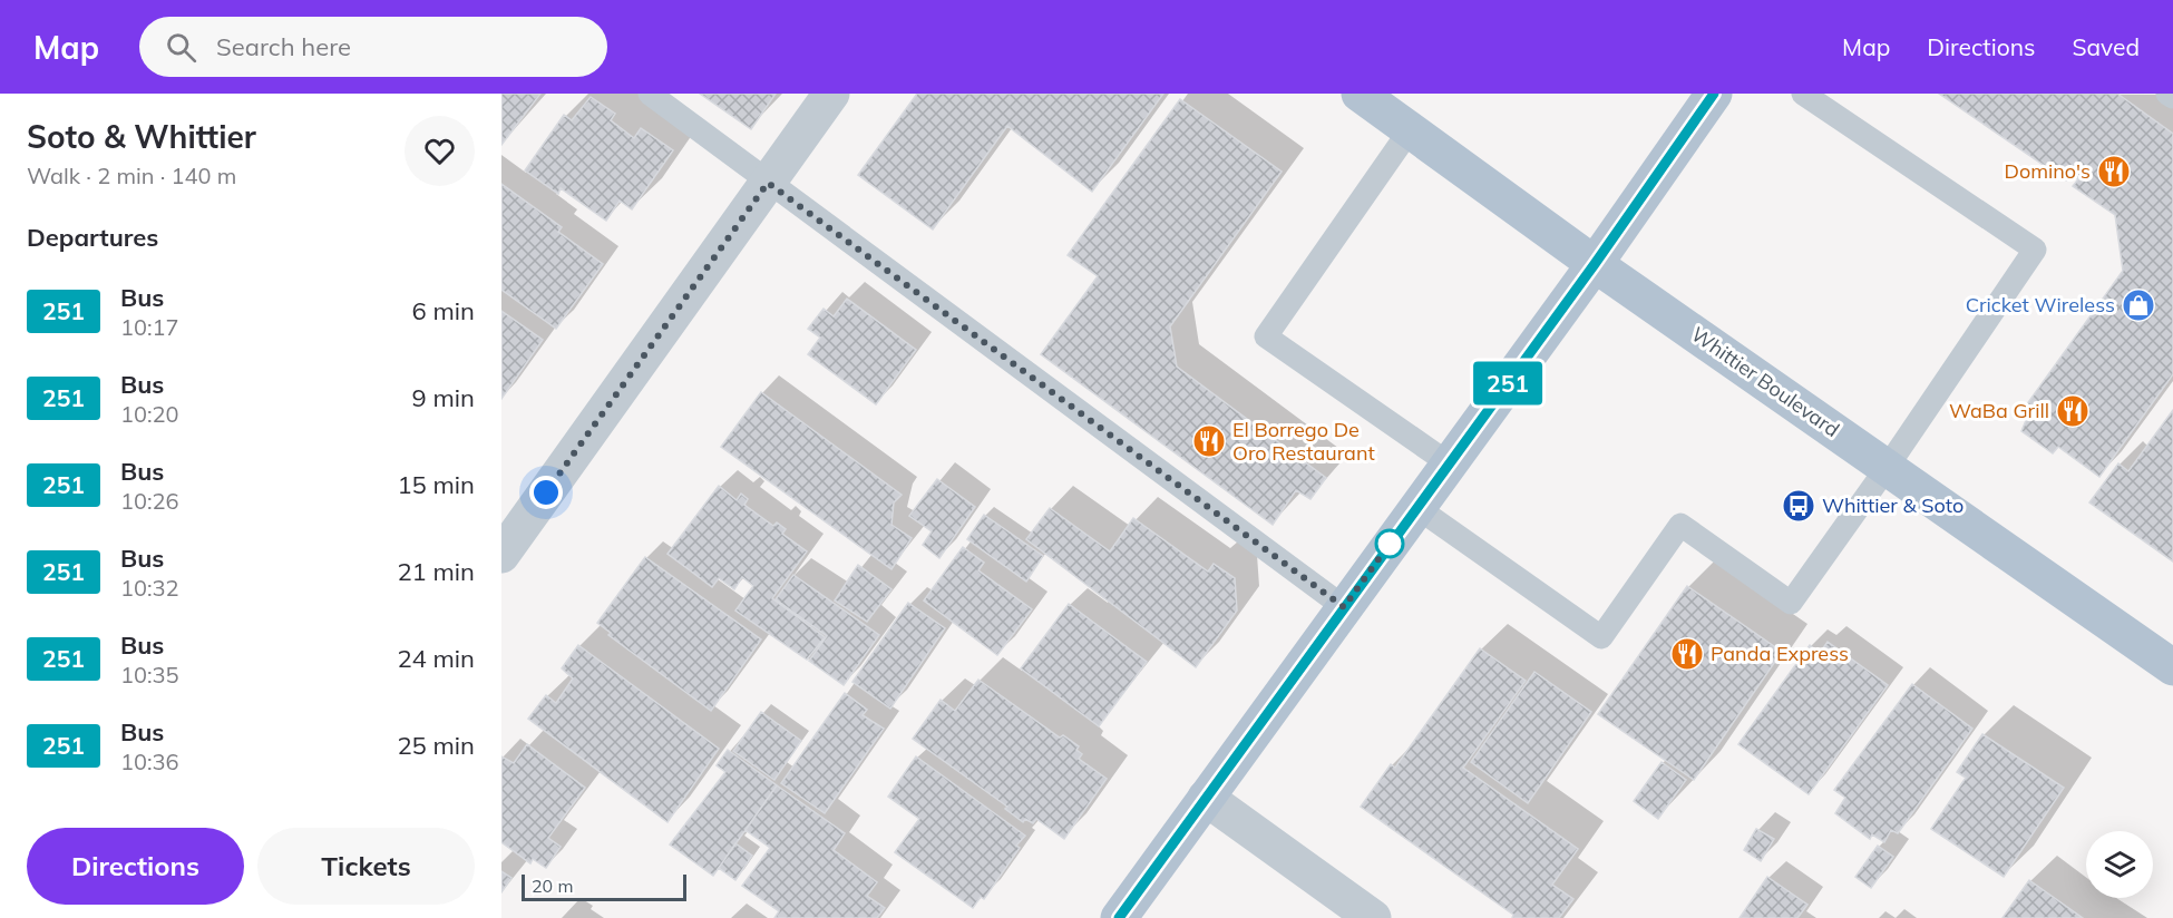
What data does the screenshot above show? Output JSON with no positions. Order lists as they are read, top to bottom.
{
  "streets": {
    "main road": ["Whittier Boulevard"]
  },
  "places": {
    "restaurant": [
      "Domino's",
      "WaBa Grill",
      "El Borrego De Oro Restaurant",
      "Panda Express"
    ],
    "shop": ["Cricket Wireless"],
    "bus stop": ["Whittier & Soto"]
  },
  "lines": ["bus line 251"],
  "scale_bar": "20 m",
  "page": {
    "header": "Map",
    "search": "Search here",
    "nav": ["Map", "Directions", "Saved"],
    "heading": [
      ["Soto & Whittier", "Walk · 2 min · 140 m"],
      "Departures"
    ],
    "on_map": "251",
    "list": [
      {
        "mark": "251",
        "name": "Bus",
        "note": "10:17",
        "value": "6 min"
      },
      {
        "mark": "251",
        "name": "Bus",
        "note": "10:20",
        "value": "9 min"
      },
      {
        "mark": "251",
        "name": "Bus",
        "note": "10:26",
        "value": "15 min"
      },
      {
        "mark": "251",
        "name": "Bus",
        "note": "10:32",
        "value": "21 min"
      },
      {
        "mark": "251",
        "name": "Bus",
        "note": "10:35",
        "value": "24 min"
      },
      {
        "mark": "251",
        "name": "Bus",
        "note": "10:36",
        "value": "25 min"
      }
    ],
    "buttons": ["Directions", "Tickets"],
    "scale": "20 m"
  }
}
